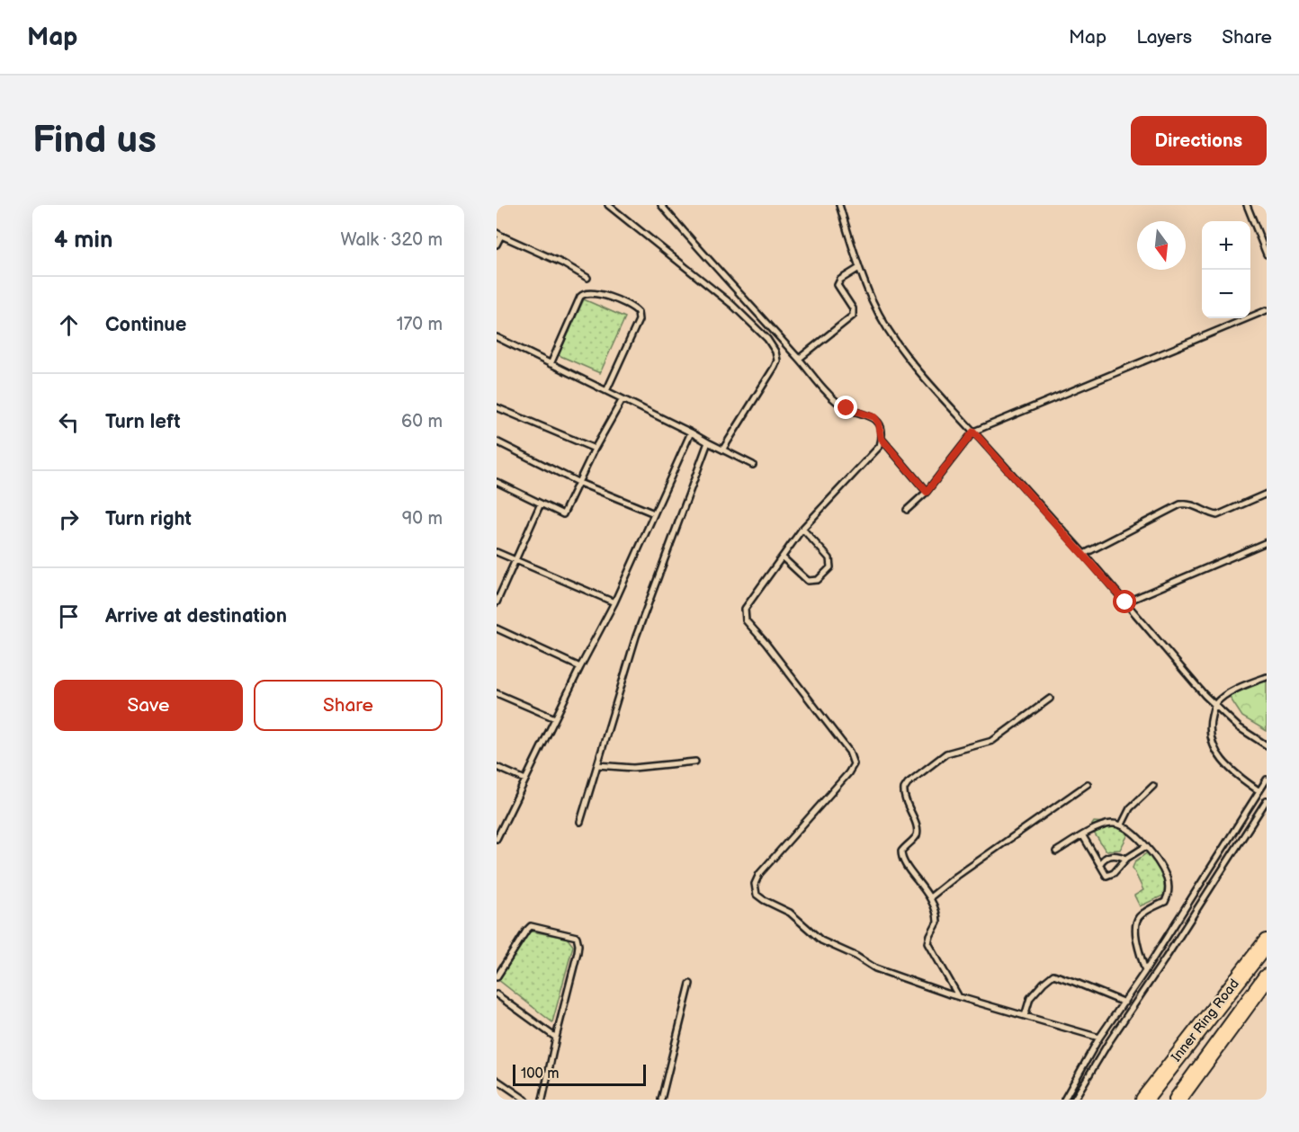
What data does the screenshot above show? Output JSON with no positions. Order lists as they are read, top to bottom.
{
  "streets": {
    "highway": ["Inner Ring Road"]
  },
  "scale_bar": "100 m",
  "north": "bottom",
  "page": {
    "header": "Map",
    "nav": ["Map", "Layers", "Share"],
    "buttons": [
      "Directions",
      ["Save", "Share"]
    ],
    "title": "Find us",
    "heading": ["4 min", "Walk · 320 m"],
    "map_buttons": ["+", "−"],
    "list": [
      ["Continue", "170 m"],
      ["Turn left", "60 m"],
      ["Turn right", "90 m"],
      "Arrive at destination"
    ],
    "scale": "100 m"
  }
}
